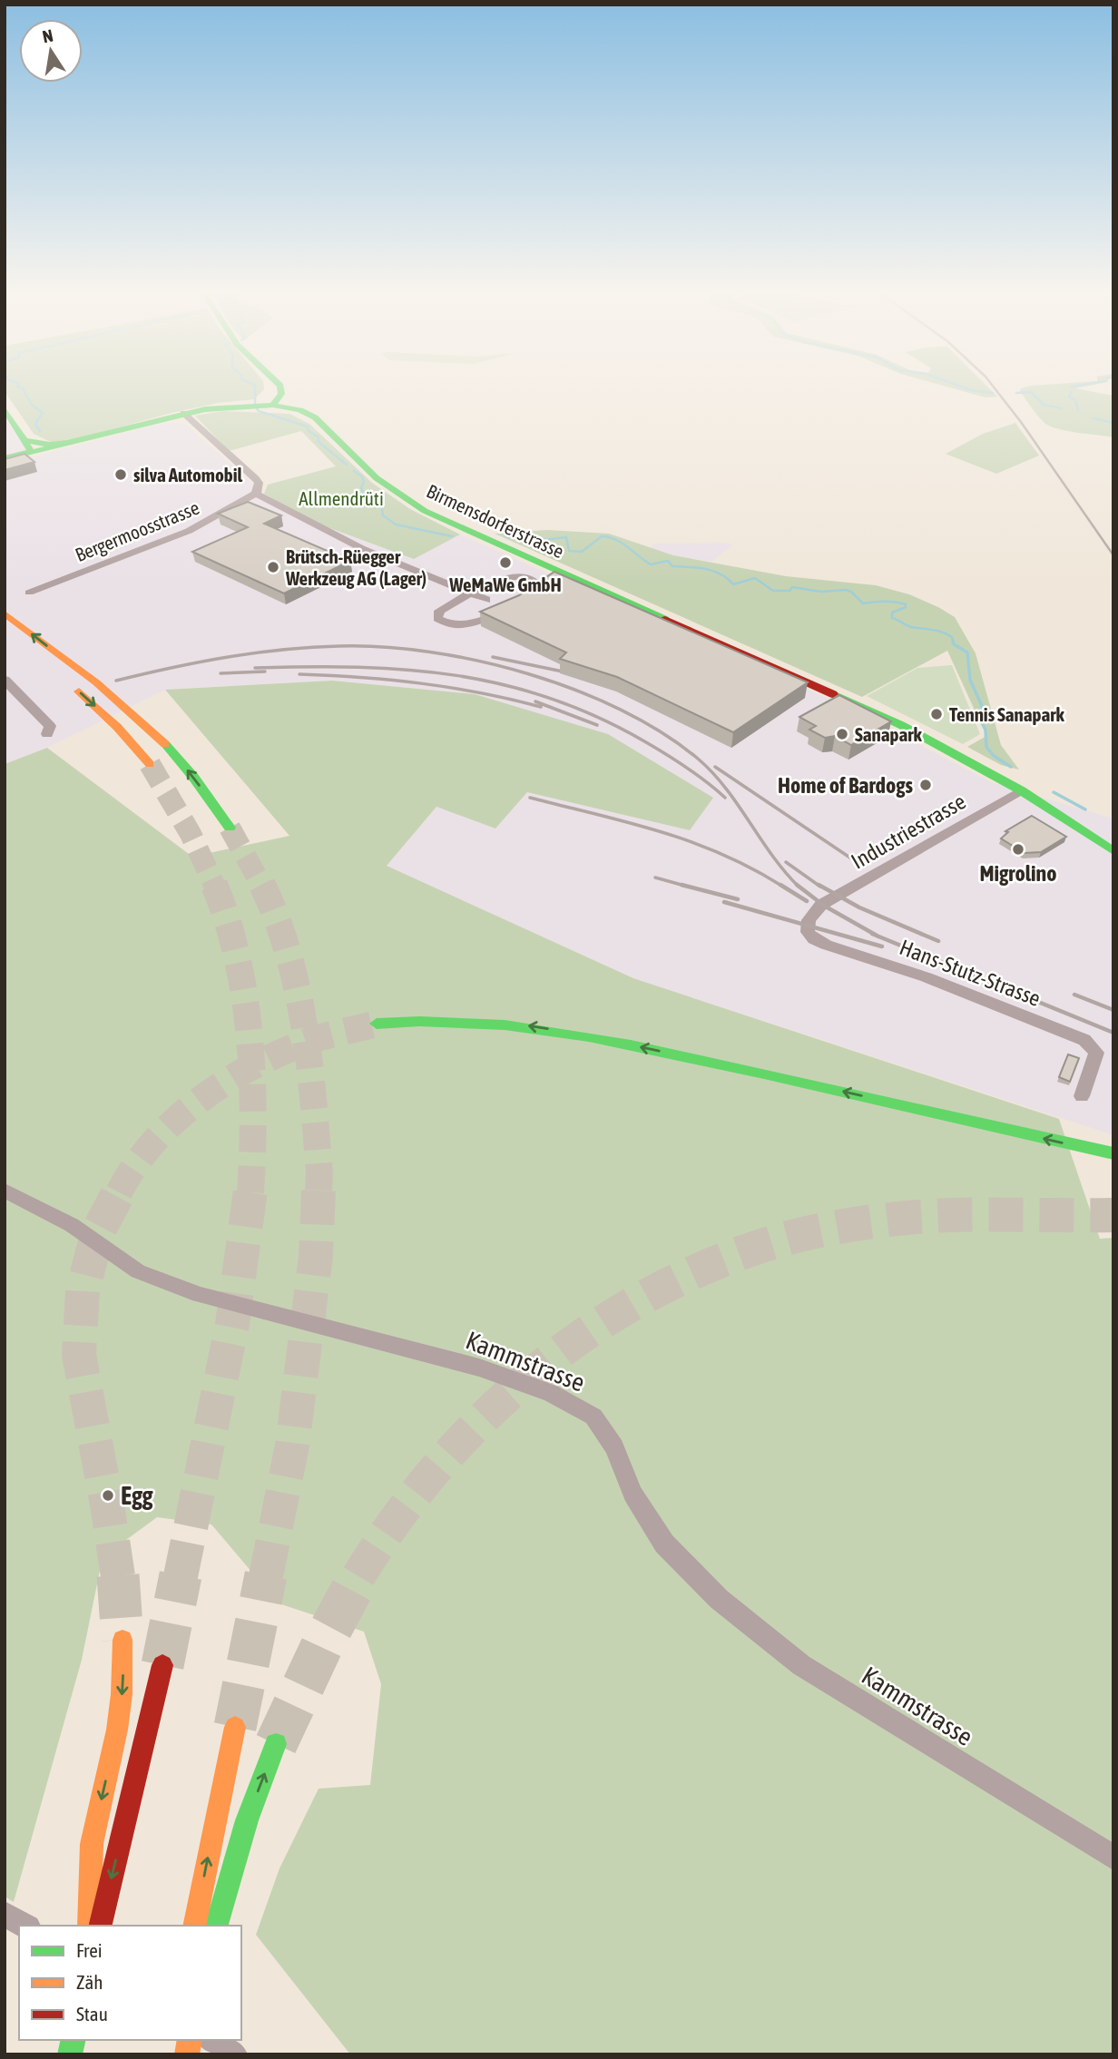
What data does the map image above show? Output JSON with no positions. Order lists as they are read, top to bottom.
{
  "streets": {
    "main road": ["Birmensdorferstrasse"],
    "street": [
      "Bergermoosstrasse",
      "Industriestrasse",
      "Hans-Stutz-Strasse",
      "Kammstrasse"
    ]
  },
  "crossings": [
    ["Birmensdorferstrasse", "Industriestrasse"],
    ["Industriestrasse", "Hans-Stutz-Strasse"]
  ],
  "parks": ["Allmendrüti"],
  "places": [
    "silva Automobil",
    "WeMaWe GmbH",
    "Brütsch-Rüegger Werkzeug AG (Lager)",
    "Tennis Sanapark",
    "Sanapark",
    "Home of Bardogs",
    "Migrolino",
    "Egg"
  ],
  "legend": ["Frei", "Zäh", "Stau"],
  "north": "top"
}
